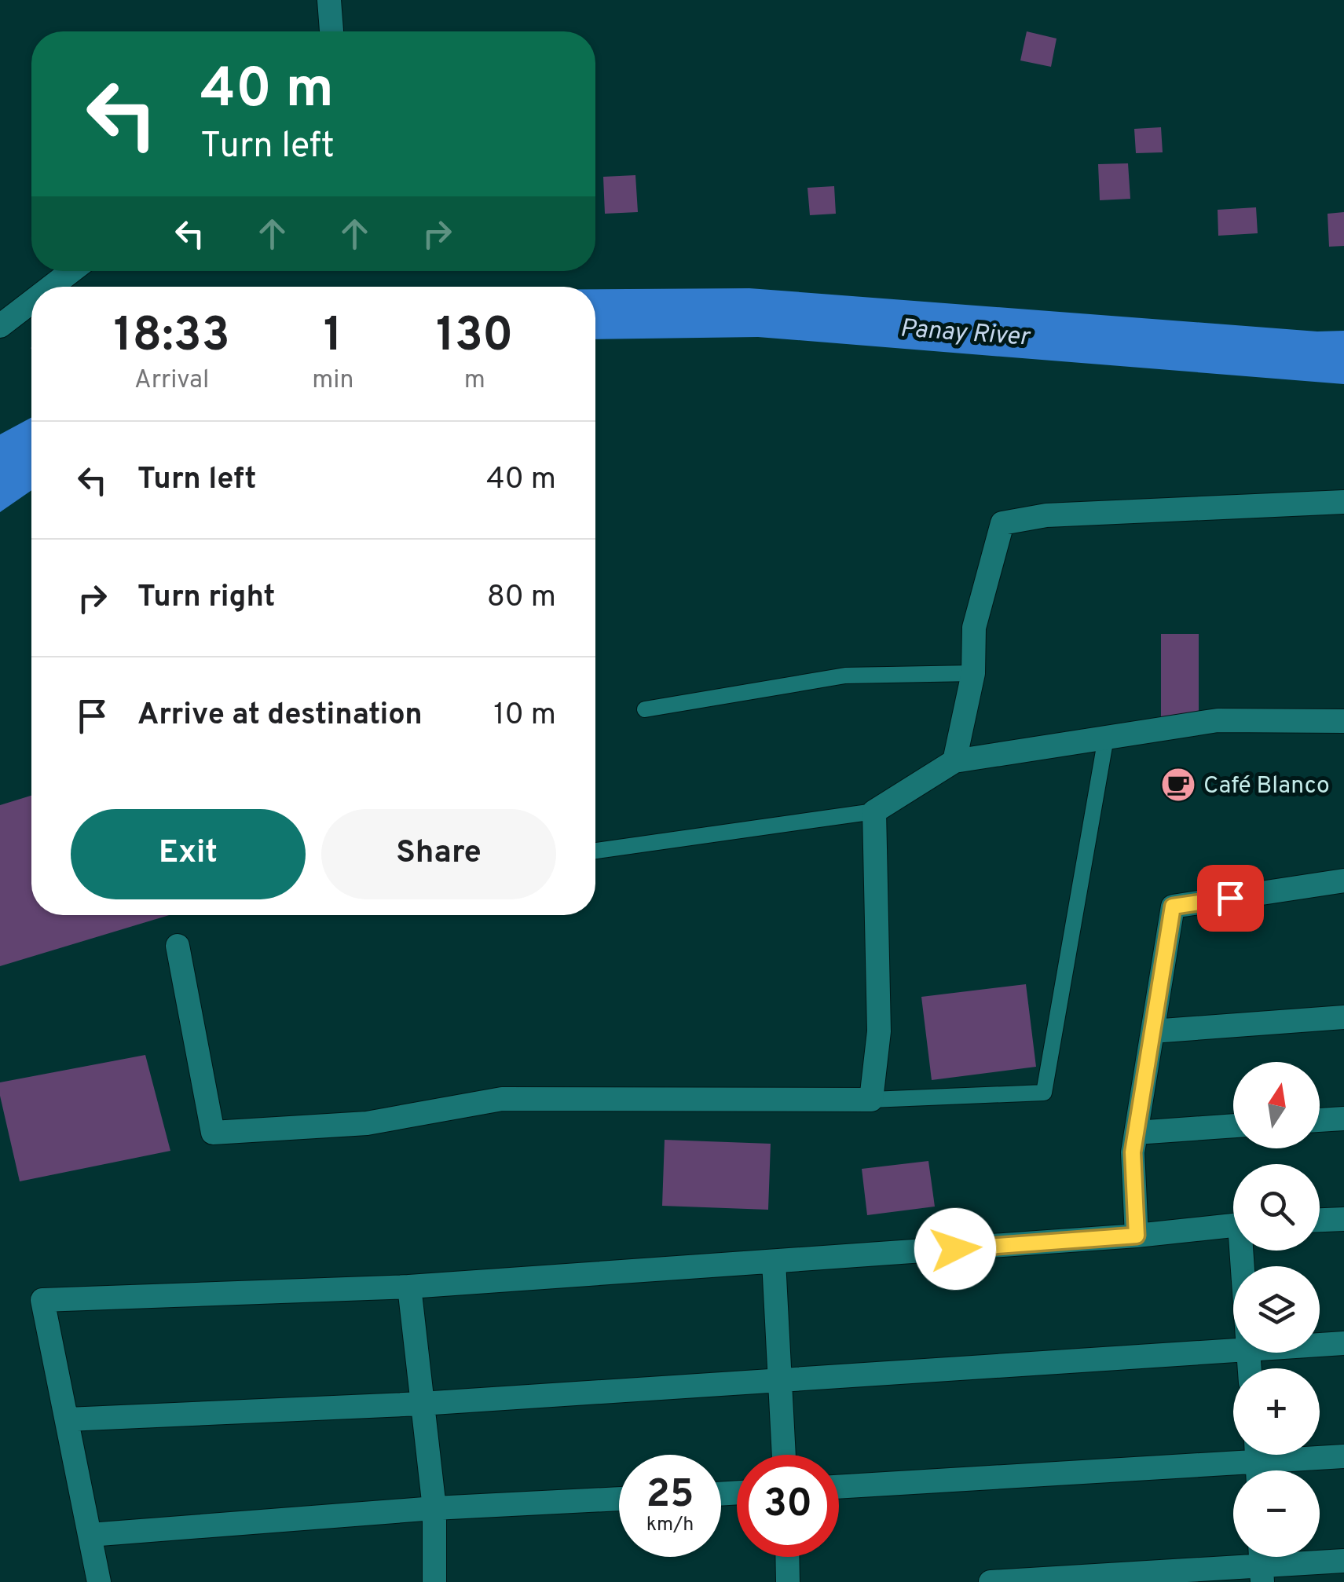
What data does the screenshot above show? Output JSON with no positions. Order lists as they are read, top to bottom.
{
  "water": ["Panay River"],
  "places": {
    "cafe": ["Café Blanco"]
  },
  "north": "top",
  "page": {
    "turn": ["40 m", "Turn left"],
    "eta": [
      "18:33",
      "Arrival",
      "1",
      "min",
      "130",
      "m"
    ],
    "list": [
      {
        "name": "Turn left",
        "value": "40 m"
      },
      {
        "name": "Turn right",
        "value": "80 m"
      },
      {
        "name": "Arrive at destination",
        "value": "10 m"
      }
    ],
    "buttons": ["Exit", "Share"],
    "map_buttons": ["+", "−"],
    "speed": "25 km/h",
    "limit": "30"
  }
}
